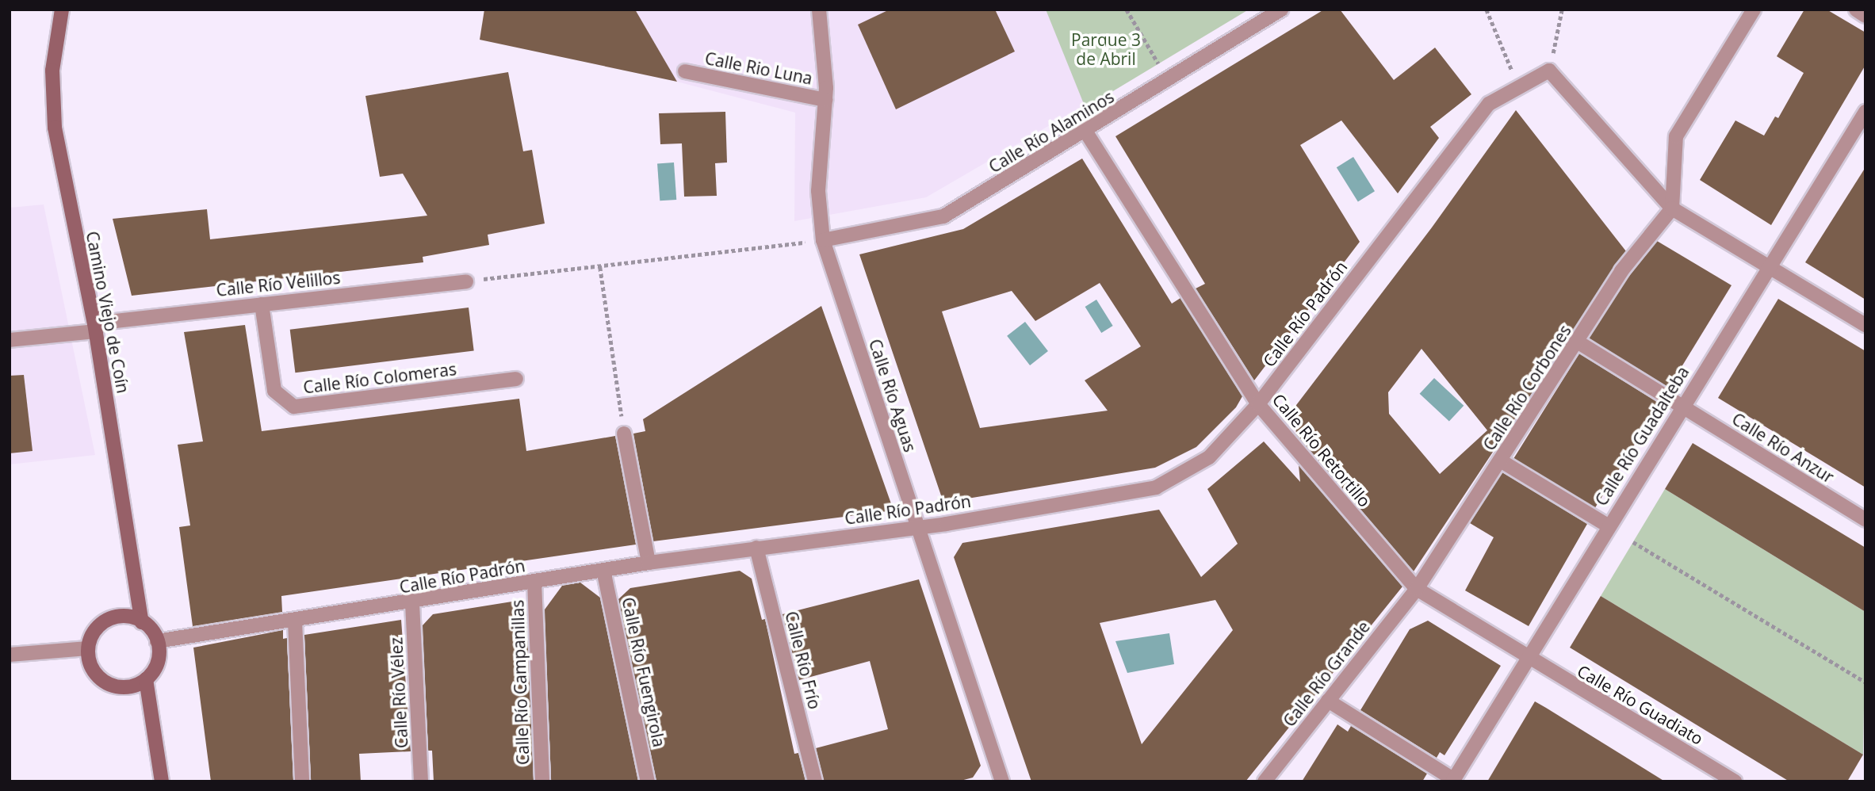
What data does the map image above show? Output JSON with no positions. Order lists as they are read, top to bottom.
{
  "streets": {
    "street": [
      "Calle Rio Luna",
      "Calle Río Alaminos",
      "Calle Río Velillos",
      "Camino Viejo de Coín",
      "Calle Río Padrón",
      "Calle Río Colomeras",
      "Calle Río Corbones",
      "Calle Río Aguas",
      "Calle Río Guadalteba",
      "Calle Río Anzur",
      "Calle Río Retortillo",
      "Calle Río Frío",
      "Calle Río Fuengirola",
      "Calle Río Grande",
      "Calle Río Campanillas",
      "Calle Río Vélez",
      "Calle Río Guadiato"
    ]
  },
  "crossings": [
    ["Calle Rio Luna", "Calle Río Aguas"],
    ["Calle Río Alaminos", "Calle Río Aguas"],
    ["Calle Río Alaminos", "Calle Río Retortillo"],
    ["Calle Río Velillos", "Camino Viejo de Coín"],
    ["Calle Río Velillos", "Calle Río Colomeras"],
    ["Camino Viejo de Coín", "Calle Río Padrón"],
    ["Calle Río Padrón", "Calle Río Aguas"],
    ["Calle Río Padrón", "Calle Río Retortillo"],
    ["Calle Río Padrón", "Calle Río Frío"],
    ["Calle Río Padrón", "Calle Río Fuengirola"],
    ["Calle Río Padrón", "Calle Río Campanillas"],
    ["Calle Río Padrón", "Calle Río Vélez"],
    ["Calle Río Corbones", "Calle Río Anzur"],
    ["Calle Río Corbones", "Calle Río Retortillo"],
    ["Calle Río Corbones", "Calle Río Grande"],
    ["Calle Río Guadalteba", "Calle Río Anzur"],
    ["Calle Río Guadalteba", "Calle Río Retortillo"],
    ["Calle Río Guadalteba", "Calle Río Guadiato"],
    ["Calle Río Retortillo", "Calle Río Grande"],
    ["Calle Río Retortillo", "Calle Río Guadiato"]
  ],
  "parks": ["Parque 3 de Abril"]
}
